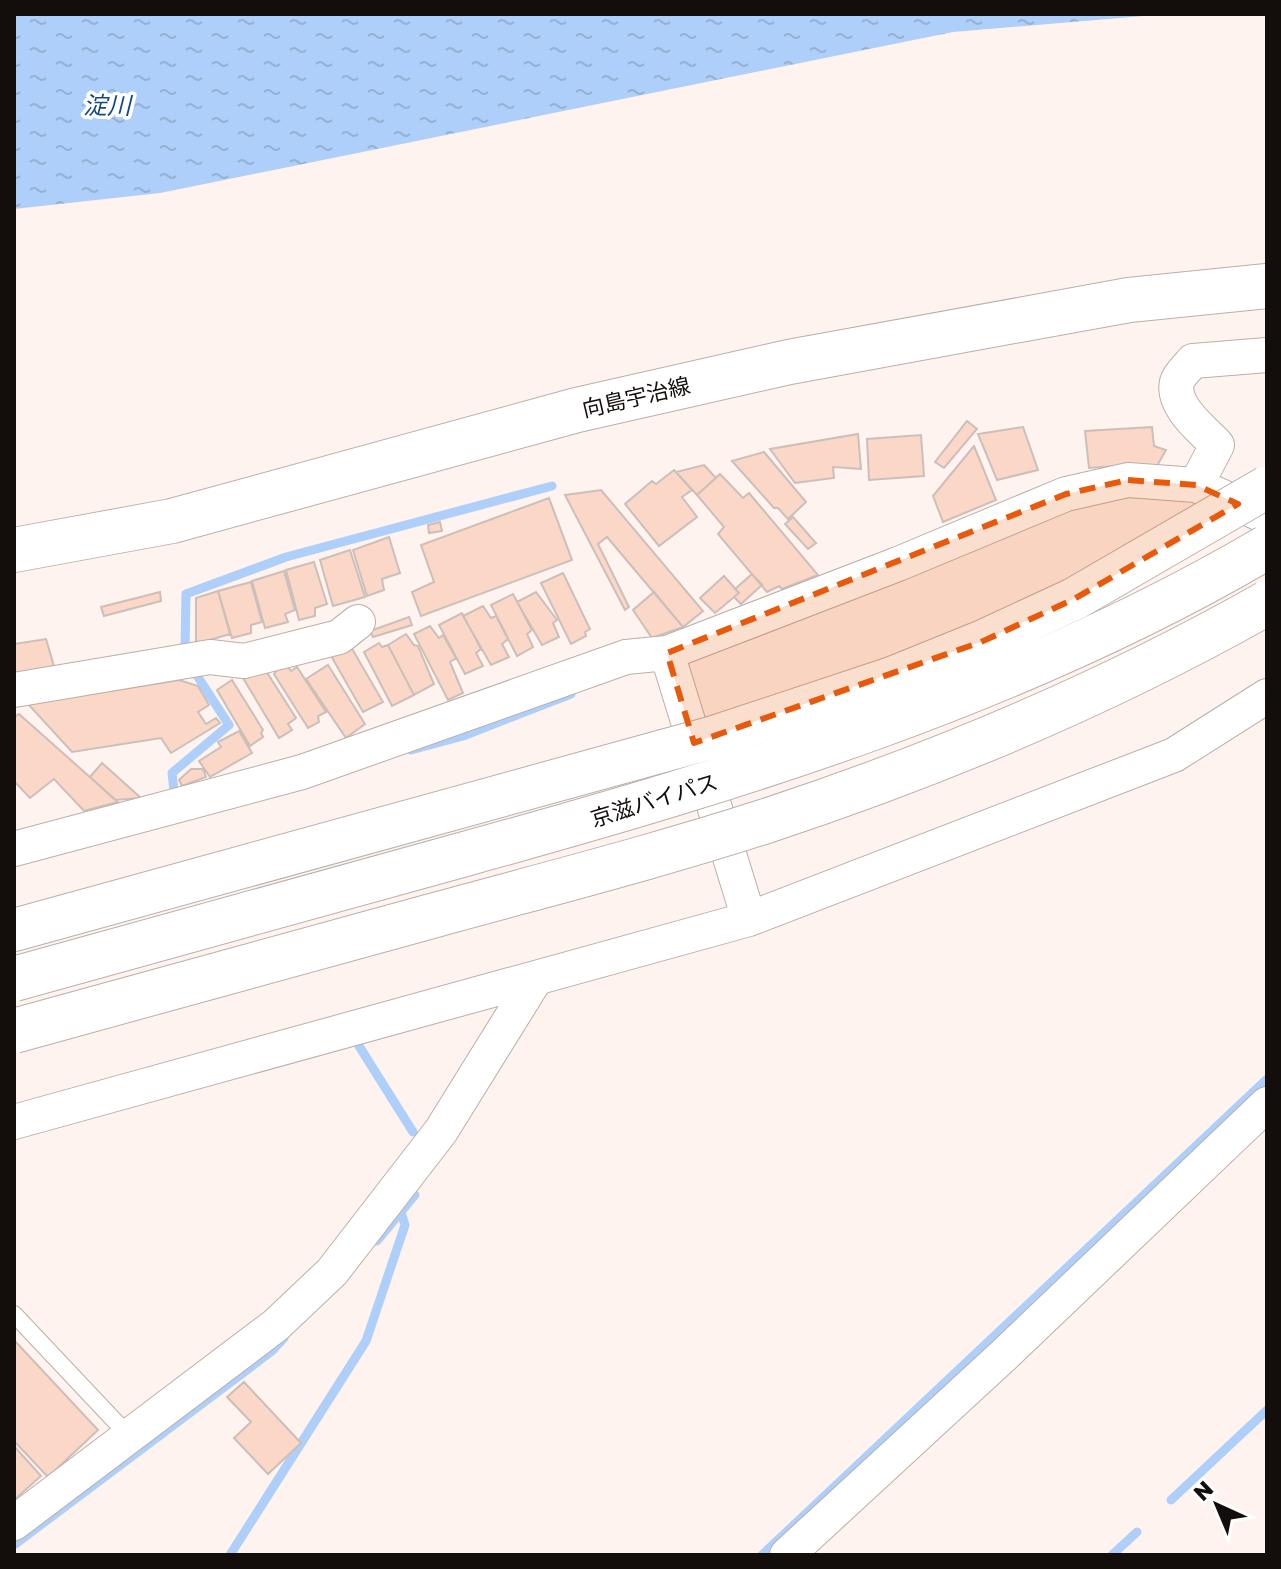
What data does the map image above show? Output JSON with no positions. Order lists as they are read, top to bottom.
{
  "streets": {
    "main road": ["向島宇治線", "京滋バイパス"]
  },
  "water": ["淀川"],
  "north": "top left"
}
